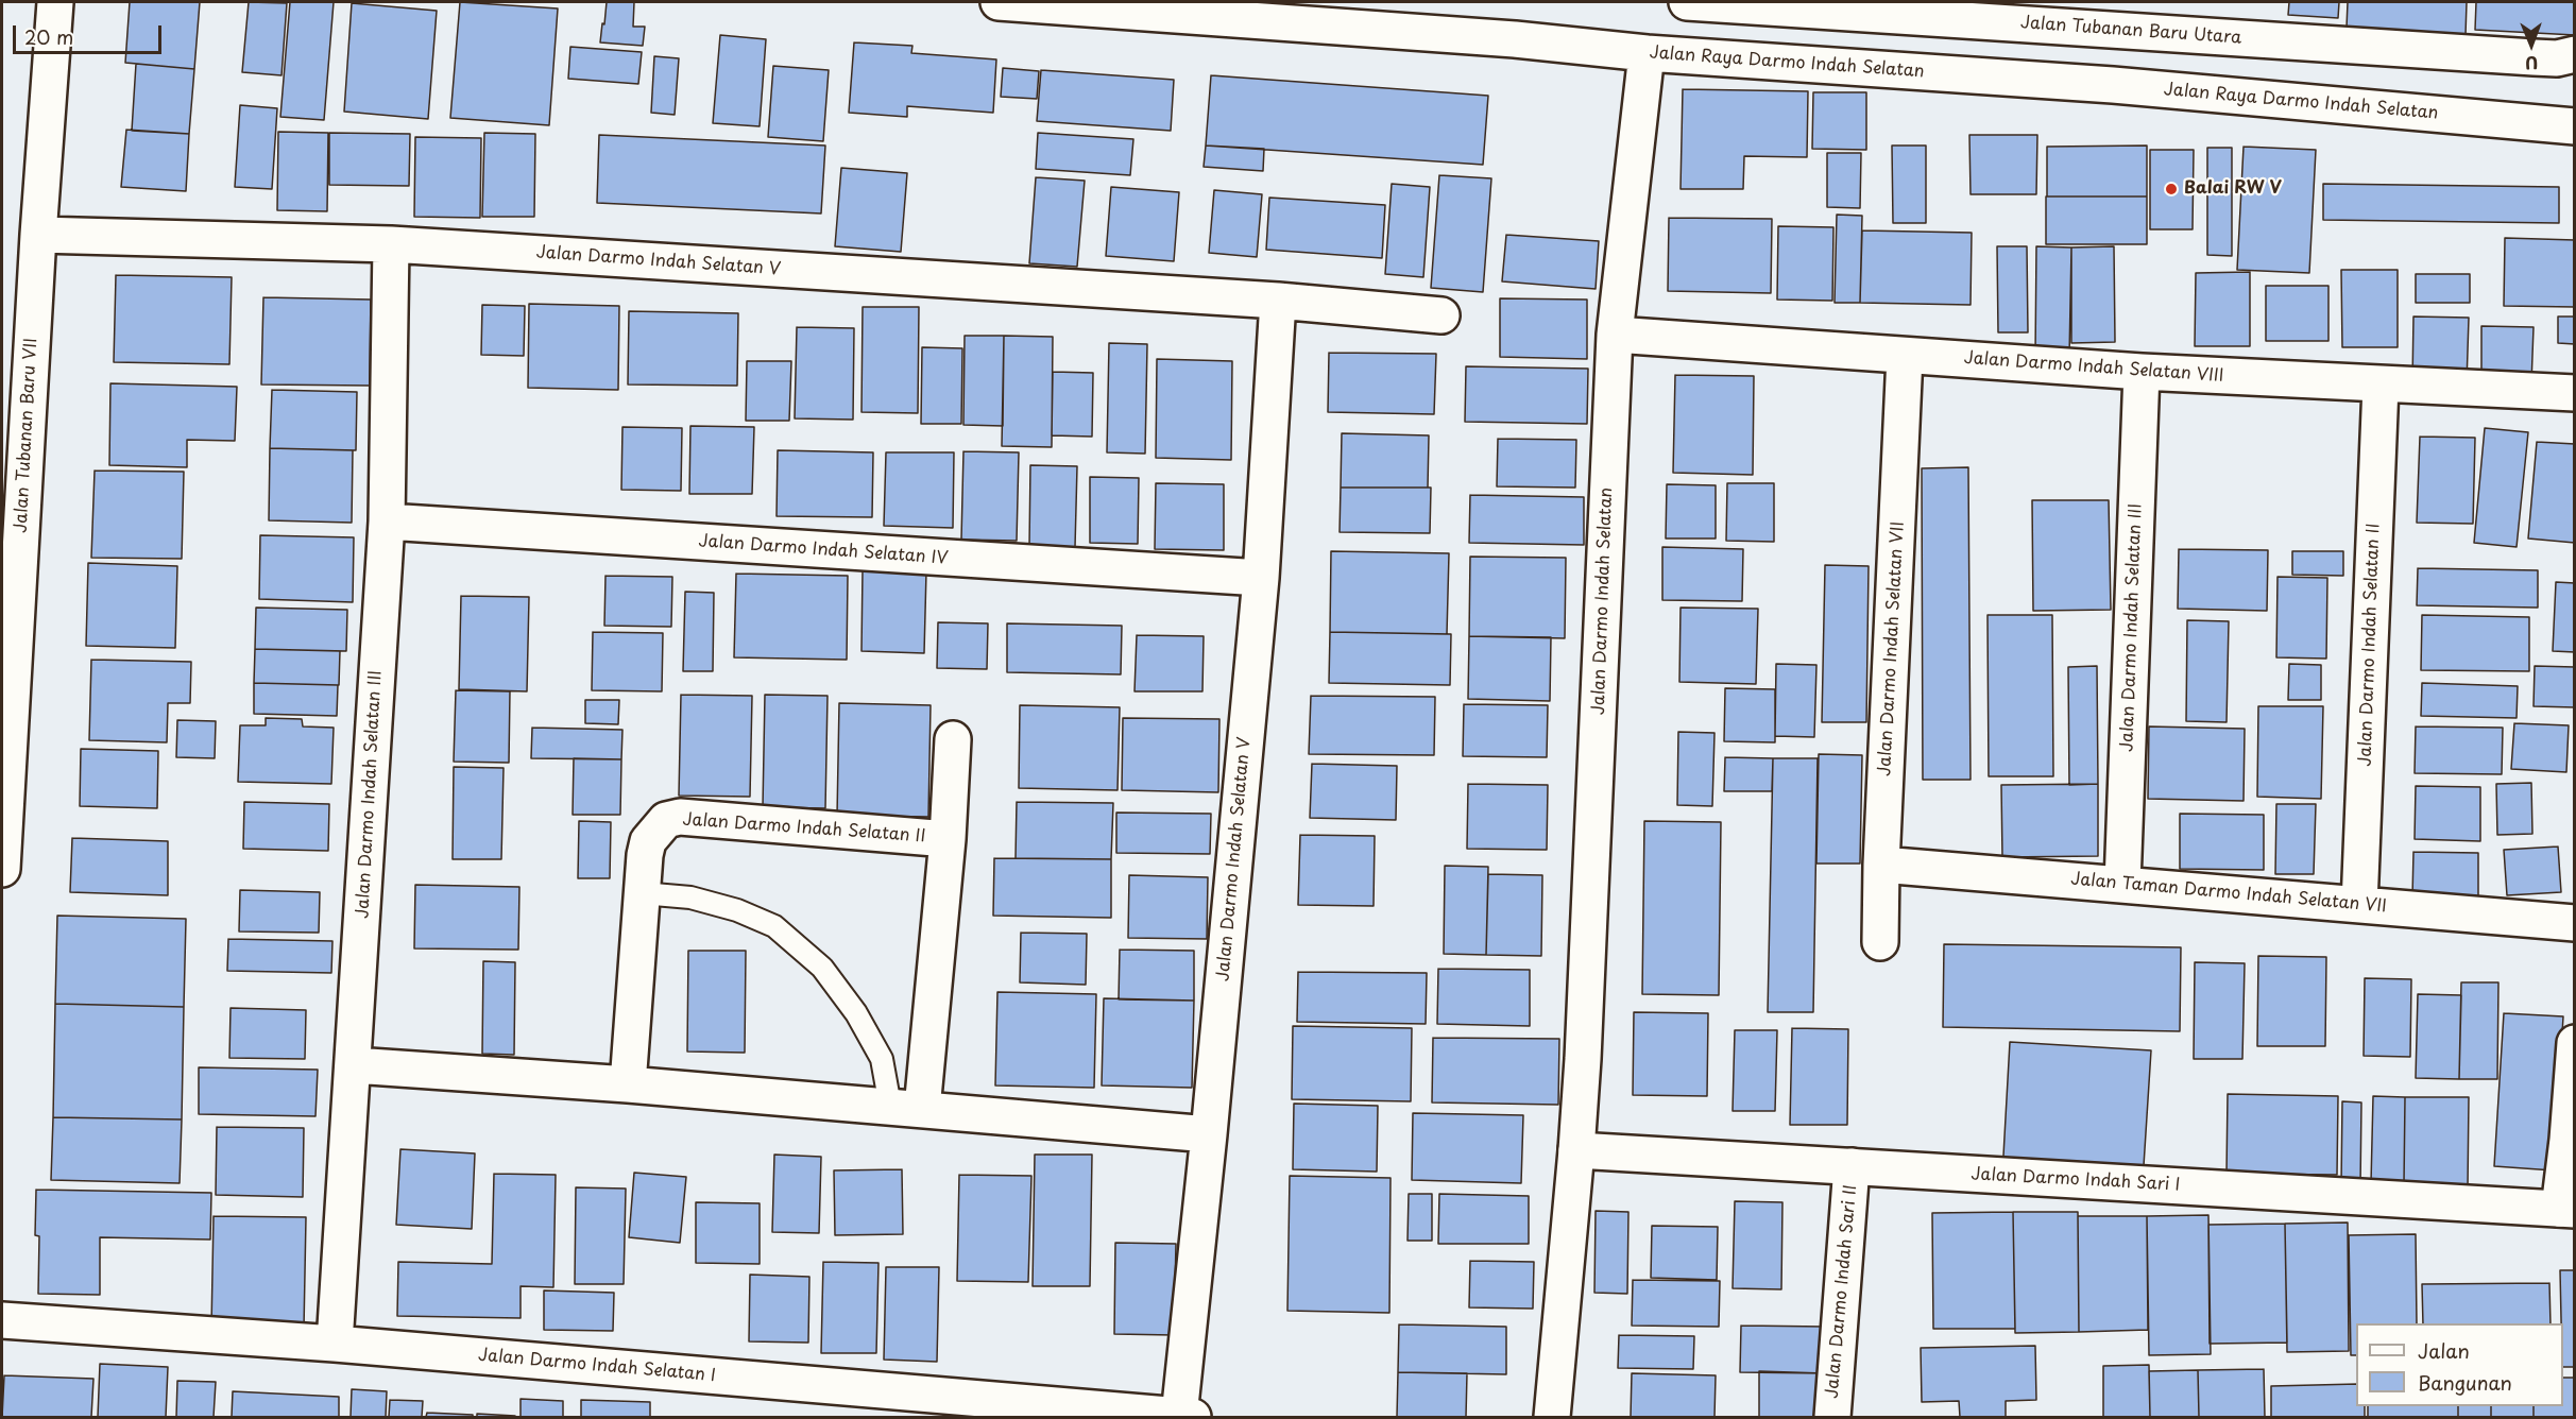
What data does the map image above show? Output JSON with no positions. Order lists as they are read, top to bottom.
{
  "streets": {
    "street": [
      "Jalan Tubanan Baru Utara",
      "Jalan Raya Darmo Indah Selatan",
      "Jalan Darmo Indah Selatan V",
      "Jalan Darmo Indah Selatan VIII",
      "Jalan Tubanan Baru VII",
      "Jalan Darmo Indah Selatan IV",
      "Jalan Darmo Indah Selatan",
      "Jalan Darmo Indah Selatan III",
      "Jalan Darmo Indah Selatan II",
      "Jalan Darmo Indah Selatan VII",
      "Jalan Taman Darmo Indah Selatan VII",
      "Jalan Darmo Indah Sari I",
      "Jalan Darmo Indah Sari II",
      "Jalan Darmo Indah Selatan I"
    ]
  },
  "crossings": [
    ["Jalan Raya Darmo Indah Selatan", "Jalan Darmo Indah Selatan"],
    ["Jalan Darmo Indah Selatan V", "Jalan Tubanan Baru VII"],
    ["Jalan Darmo Indah Selatan V", "Jalan Darmo Indah Selatan IV"],
    ["Jalan Darmo Indah Selatan V", "Jalan Darmo Indah Selatan III"],
    ["Jalan Darmo Indah Selatan V", "Jalan Darmo Indah Selatan I"],
    ["Jalan Darmo Indah Selatan VIII", "Jalan Darmo Indah Selatan"],
    ["Jalan Darmo Indah Selatan VIII", "Jalan Darmo Indah Selatan III"],
    ["Jalan Darmo Indah Selatan VIII", "Jalan Darmo Indah Selatan II"],
    ["Jalan Darmo Indah Selatan VIII", "Jalan Darmo Indah Selatan VII"],
    ["Jalan Darmo Indah Selatan IV", "Jalan Darmo Indah Selatan III"],
    ["Jalan Darmo Indah Selatan", "Jalan Darmo Indah Sari I"],
    ["Jalan Darmo Indah Selatan III", "Jalan Taman Darmo Indah Selatan VII"],
    ["Jalan Darmo Indah Selatan III", "Jalan Darmo Indah Selatan I"],
    ["Jalan Darmo Indah Selatan II", "Jalan Taman Darmo Indah Selatan VII"],
    ["Jalan Darmo Indah Selatan VII", "Jalan Taman Darmo Indah Selatan VII"],
    ["Jalan Darmo Indah Sari I", "Jalan Darmo Indah Sari II"]
  ],
  "places": ["Balai RW V"],
  "legend": ["Jalan", "Bangunan"],
  "scale_bar": "20 m",
  "north": "bottom"
}
